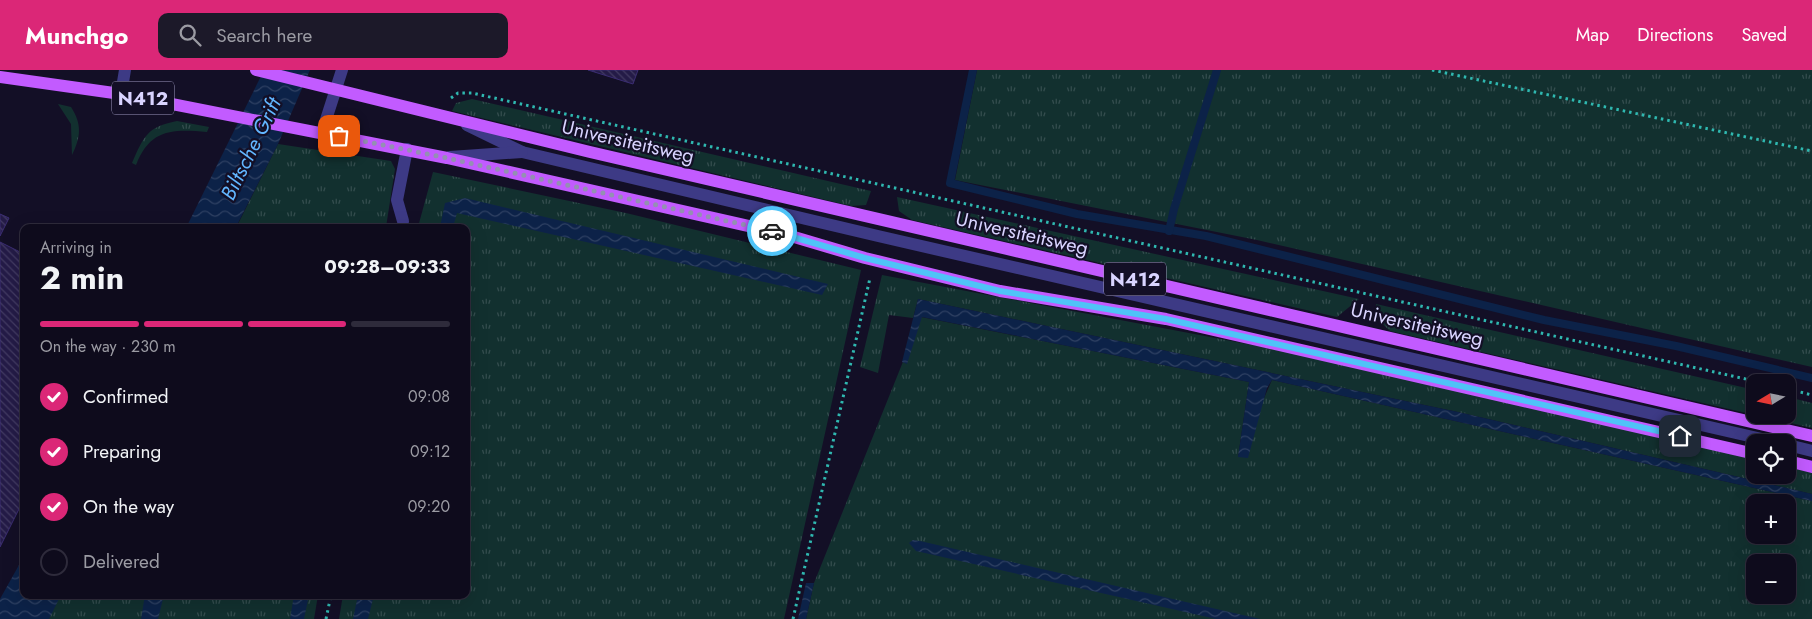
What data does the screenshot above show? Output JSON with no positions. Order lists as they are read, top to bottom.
{
  "streets": {
    "main road": ["N412", "Universiteitsweg"]
  },
  "water": ["Biltsche Grift"],
  "north": "left",
  "page": {
    "header": "Munchgo",
    "search": "Search here",
    "nav": ["Map", "Directions", "Saved"],
    "heading": ["2 min", "Arriving in", "09:28–09:33"],
    "bar": "On the way · 230 m",
    "list": [
      ["Confirmed", "09:08"],
      ["Preparing", "09:12"],
      ["On the way", "09:20"],
      "Delivered"
    ],
    "map_buttons": ["+", "−"]
  }
}
